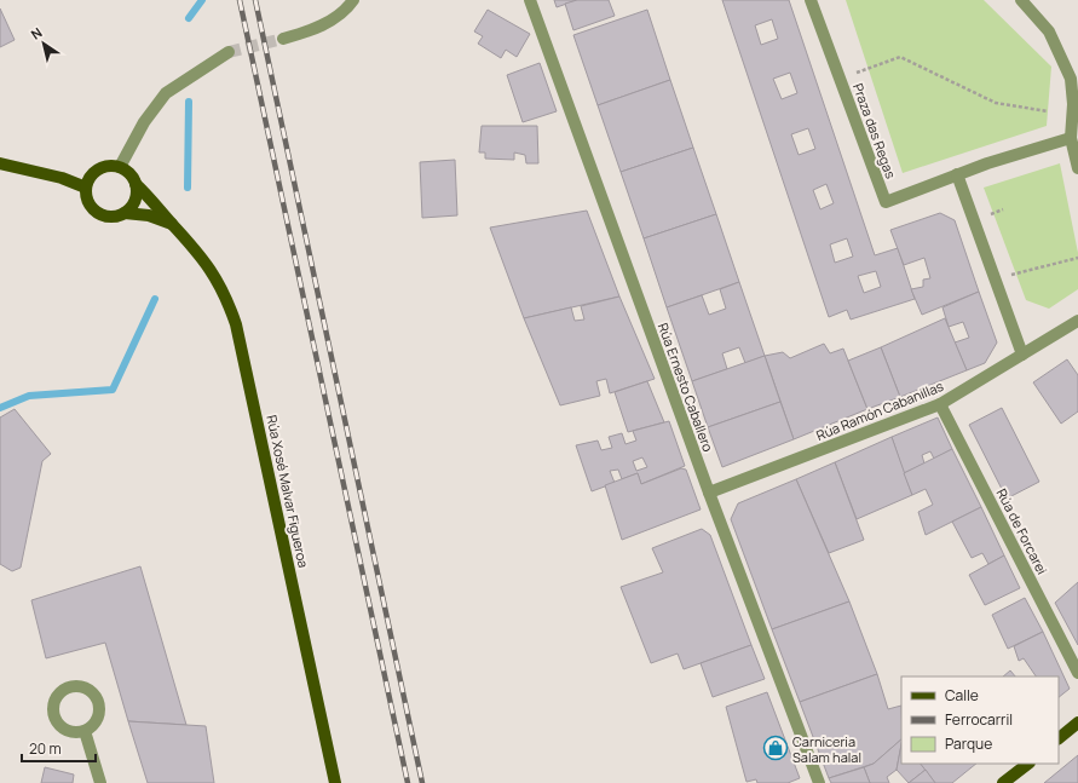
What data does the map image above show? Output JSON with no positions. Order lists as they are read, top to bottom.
{
  "streets": {
    "main road": ["Rúa Xosé Malvar Figueroa"],
    "street": [
      "Praza das Regas",
      "Rúa Ernesto Caballero",
      "Rúa Ramón Cabanillas",
      "Rúa de Forcarei"
    ]
  },
  "crossings": [
    ["Rúa Ernesto Caballero", "Rúa Ramón Cabanillas"],
    ["Rúa Ramón Cabanillas", "Rúa de Forcarei"]
  ],
  "places": {
    "shop": ["Carniceria Salam halal"]
  },
  "legend": ["Calle", "Ferrocarril", "Parque"],
  "scale_bar": "20 m",
  "north": "top left"
}
